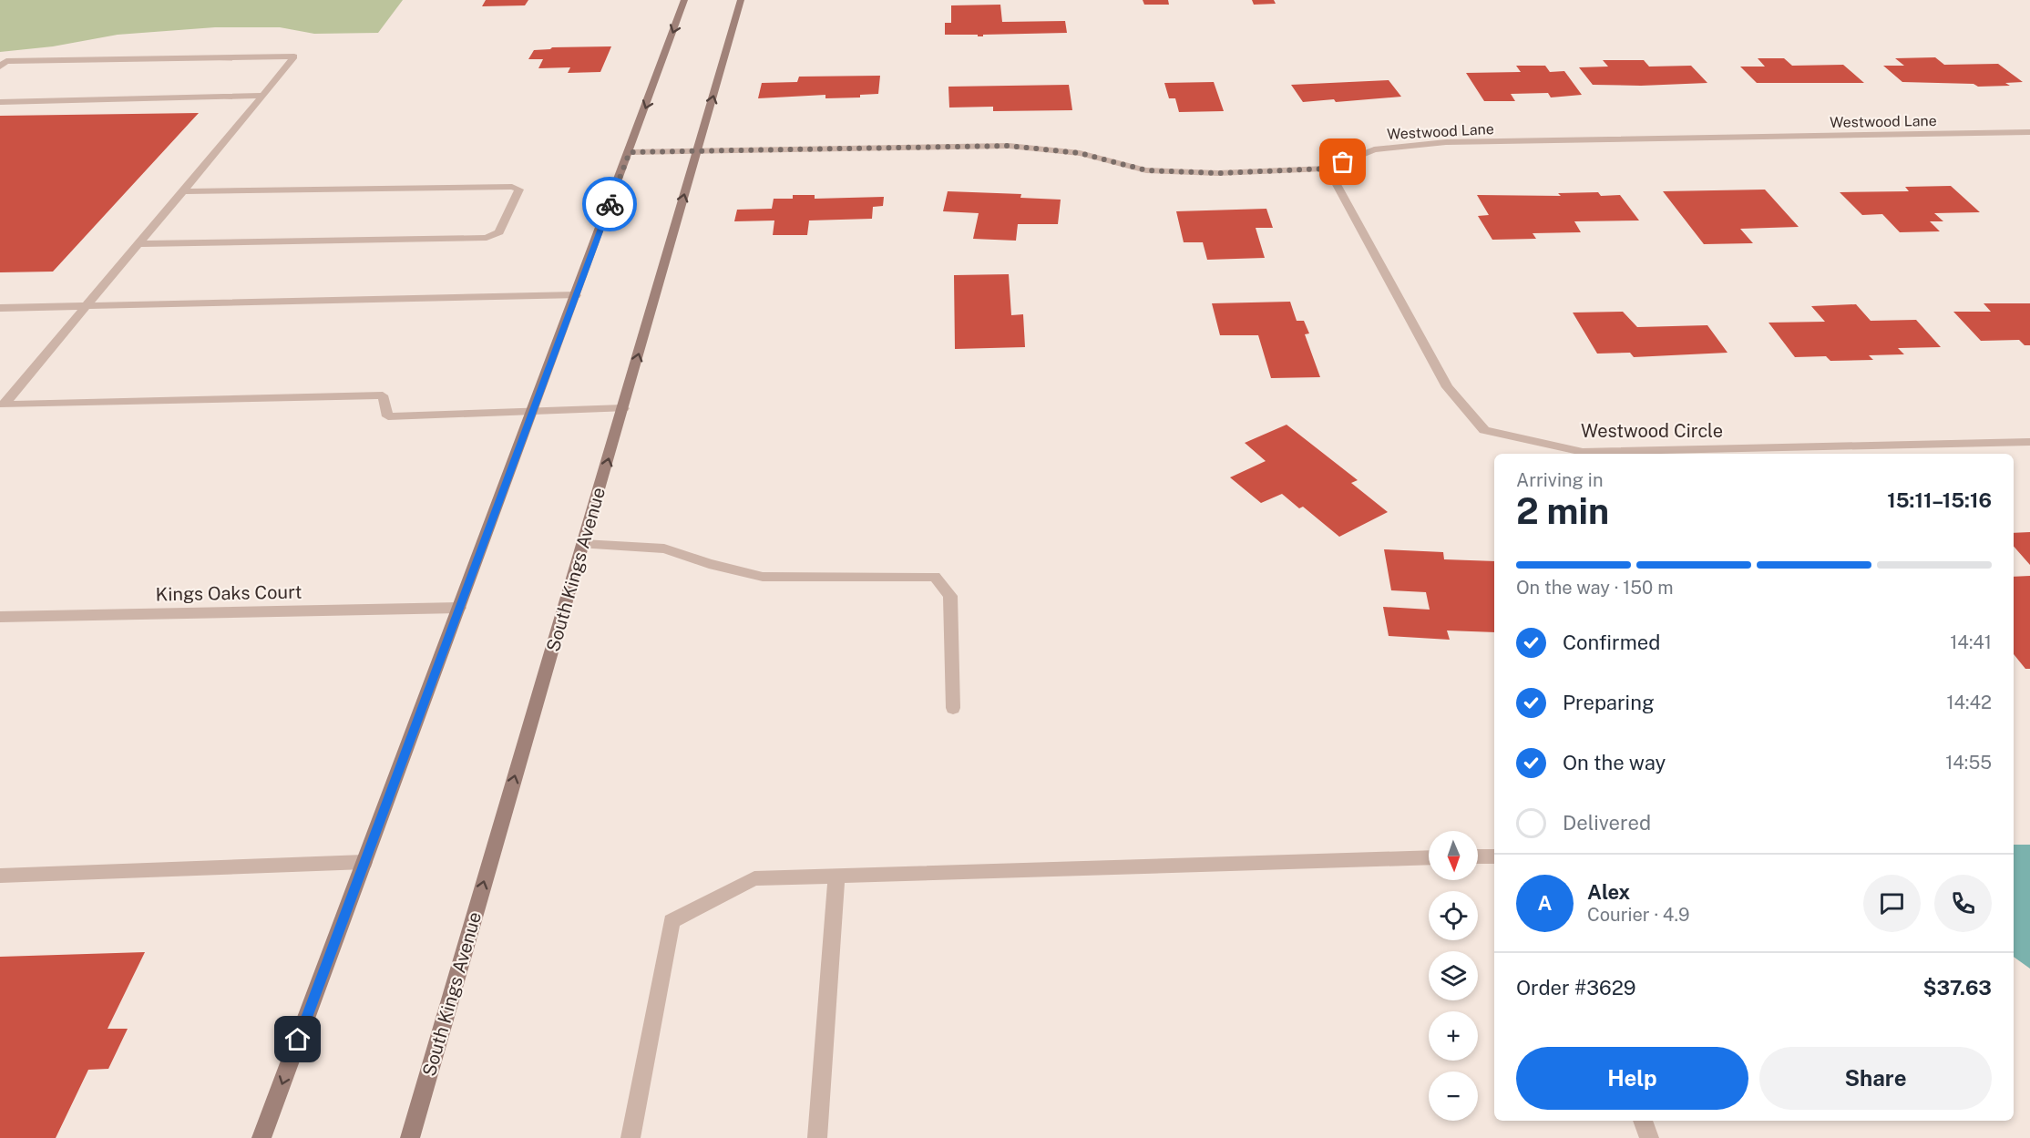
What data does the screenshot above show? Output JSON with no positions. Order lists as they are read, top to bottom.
{
  "streets": {
    "main road": ["South Kings Avenue"],
    "street": ["Westwood Lane", "Westwood Circle", "Kings Oaks Court"]
  },
  "crossings": [
    ["Westwood Lane", "Westwood Circle"],
    ["Westwood Lane", "South Kings Avenue"]
  ],
  "north": "bottom",
  "page": {
    "heading": ["2 min", "Arriving in", "15:11–15:16"],
    "panel": [
      "Alex",
      "Courier · 4.9",
      "Order #3629",
      "$37.63"
    ],
    "bar": "On the way · 150 m",
    "list": [
      ["Confirmed", "14:41"],
      ["Preparing", "14:42"],
      ["On the way", "14:55"],
      "Delivered"
    ],
    "map_buttons": ["+", "−"],
    "round": "A",
    "buttons": ["Help", "Share"]
  }
}
